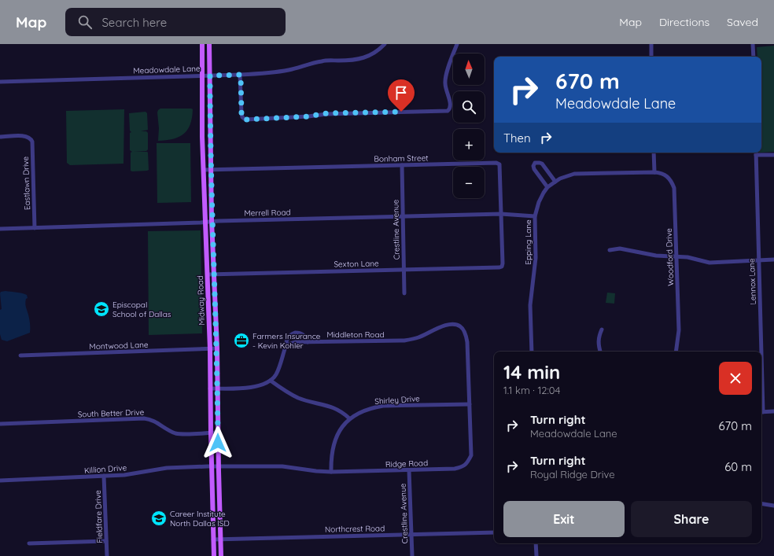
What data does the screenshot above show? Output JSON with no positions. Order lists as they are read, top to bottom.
{
  "streets": {
    "main road": ["Midway Road"],
    "street": [
      "Meadowdale Lane",
      "Bonham Street",
      "Eastlawn Drive",
      "Merrell Road",
      "Crestline Avenue",
      "Epping Lane",
      "Woodford Drive",
      "Sexton Lane",
      "Lennox Lane",
      "Middleton Road",
      "Montwood Lane",
      "Shirley Drive",
      "South Better Drive",
      "Ridge Road",
      "Killion Drive",
      "Fieldfare Drive",
      "Northcrest Road"
    ]
  },
  "crossings": [
    ["Meadowdale Lane", "Midway Road"],
    ["Bonham Street", "Merrell Road"],
    ["Bonham Street", "Crestline Avenue"],
    ["Bonham Street", "Sexton Lane"],
    ["Bonham Street", "Midway Road"],
    ["Eastlawn Drive", "Merrell Road"],
    ["Merrell Road", "Crestline Avenue"],
    ["Merrell Road", "Epping Lane"],
    ["Merrell Road", "Midway Road"],
    ["Crestline Avenue", "Sexton Lane"],
    ["Crestline Avenue", "Ridge Road"],
    ["Crestline Avenue", "Northcrest Road"],
    ["Epping Lane", "Woodford Drive"],
    ["Sexton Lane", "Midway Road"],
    ["Midway Road", "Montwood Lane"],
    ["Midway Road", "South Better Drive"],
    ["Midway Road", "Ridge Road"],
    ["Midway Road", "Killion Drive"],
    ["Midway Road", "Northcrest Road"],
    ["Middleton Road", "Ridge Road"],
    ["Shirley Drive", "Ridge Road"],
    ["Ridge Road", "Killion Drive"],
    ["Killion Drive", "Fieldfare Drive"]
  ],
  "places": {
    "school or university": ["Episcopal School of Dallas", "Career Institute North Dallas ISD"],
    "office": ["Farmers Insurance - Kevin Kohler"]
  },
  "north": "top",
  "page": {
    "header": "Map",
    "search": "Search here",
    "nav": ["Map", "Directions", "Saved"],
    "map_buttons": ["+", "−"],
    "turn": ["670 m", "Meadowdale Lane"],
    "then": "Then",
    "heading": ["14 min", "1.1 km · 12:04"],
    "list": [
      {
        "name": "Turn right",
        "note": "Meadowdale Lane",
        "value": "670 m"
      },
      {
        "name": "Turn right",
        "note": "Royal Ridge Drive",
        "value": "60 m"
      }
    ],
    "buttons": ["Exit", "Share"]
  }
}
